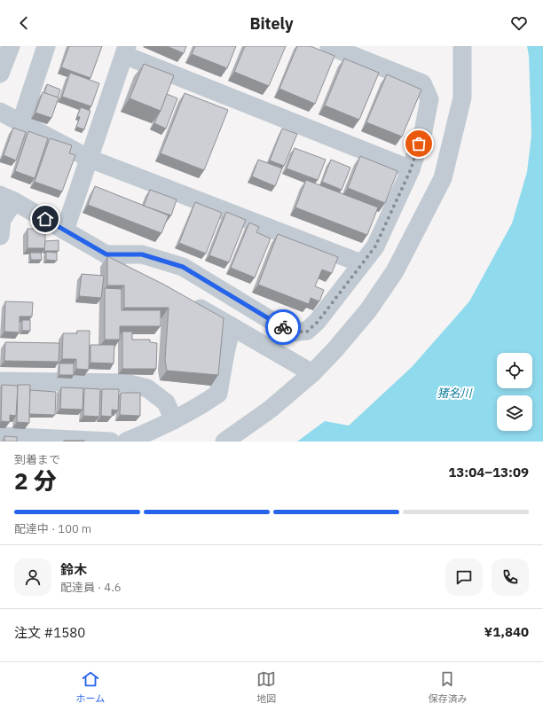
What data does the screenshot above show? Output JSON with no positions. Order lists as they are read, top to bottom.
{
  "water": ["猪名川"],
  "page": {
    "header": "Bitely",
    "heading": ["2 分", "到着まで", "13:04–13:09"],
    "panel": [
      "鈴木",
      "配達員 · 4.6",
      "注文 #1580",
      "¥1,840"
    ],
    "bar": "配達中 · 100 m",
    "tabs": ["ホーム", "地図", "保存済み"]
  }
}
